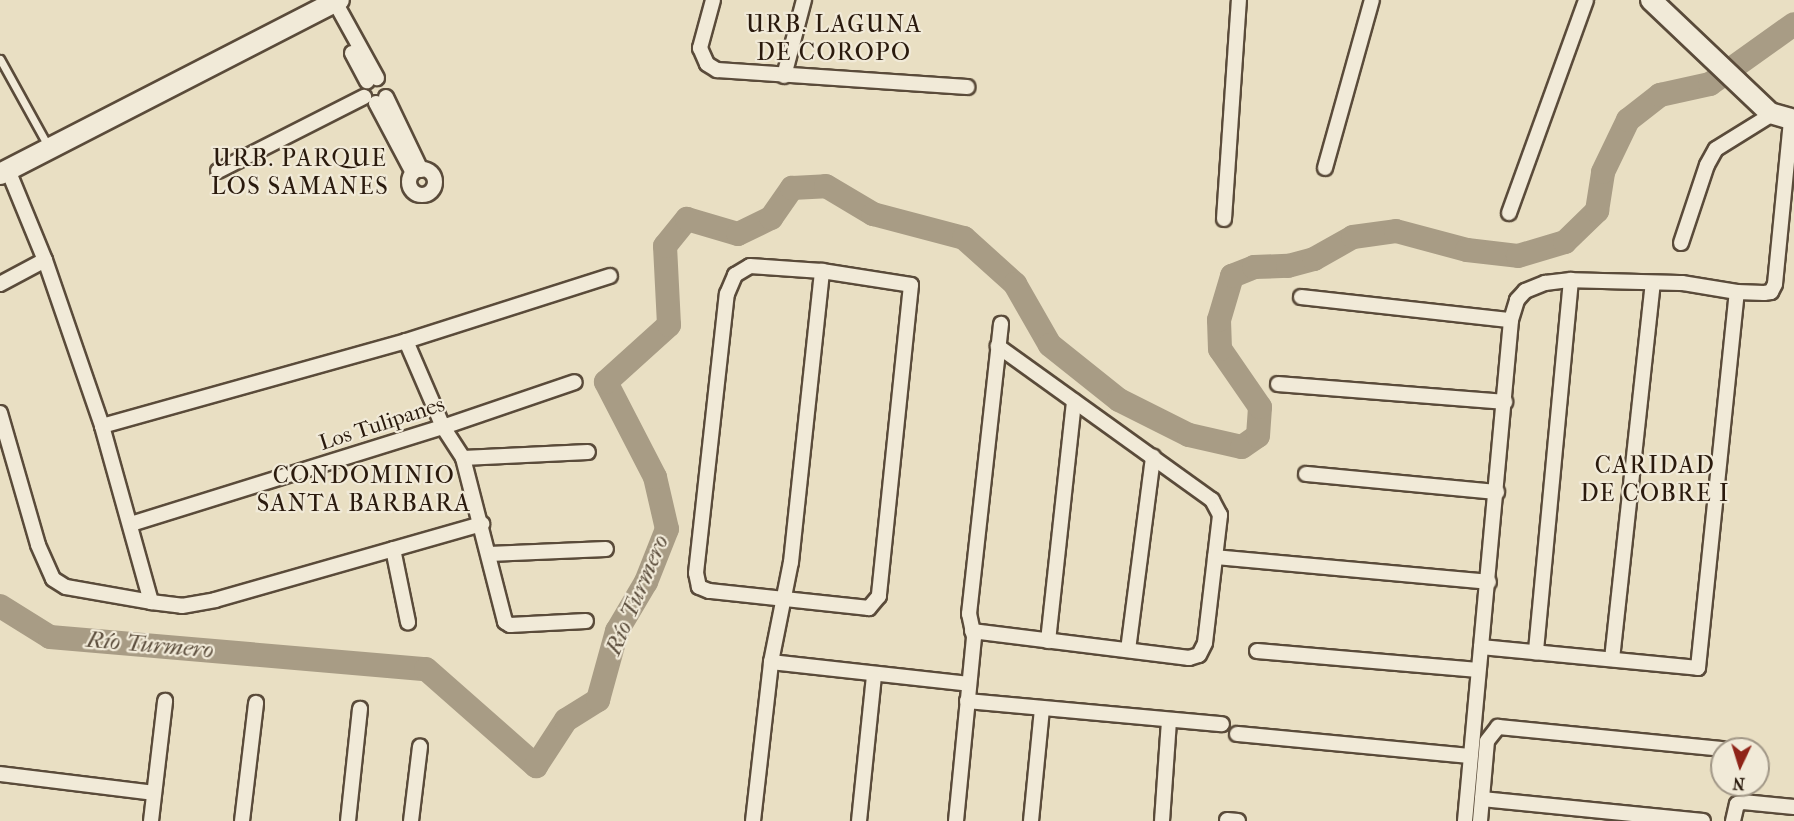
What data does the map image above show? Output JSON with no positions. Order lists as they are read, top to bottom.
{
  "streets": {
    "street": ["Los Tulipanes"]
  },
  "districts": [
    "URB. LAGUNA DE COROPO",
    "URB. PARQUE LOS SAMANES",
    "CARIDAD DE COBRE I",
    "CONDOMINIO SANTA BARBARA"
  ],
  "water": ["Río Turmero"],
  "north": "bottom"
}
